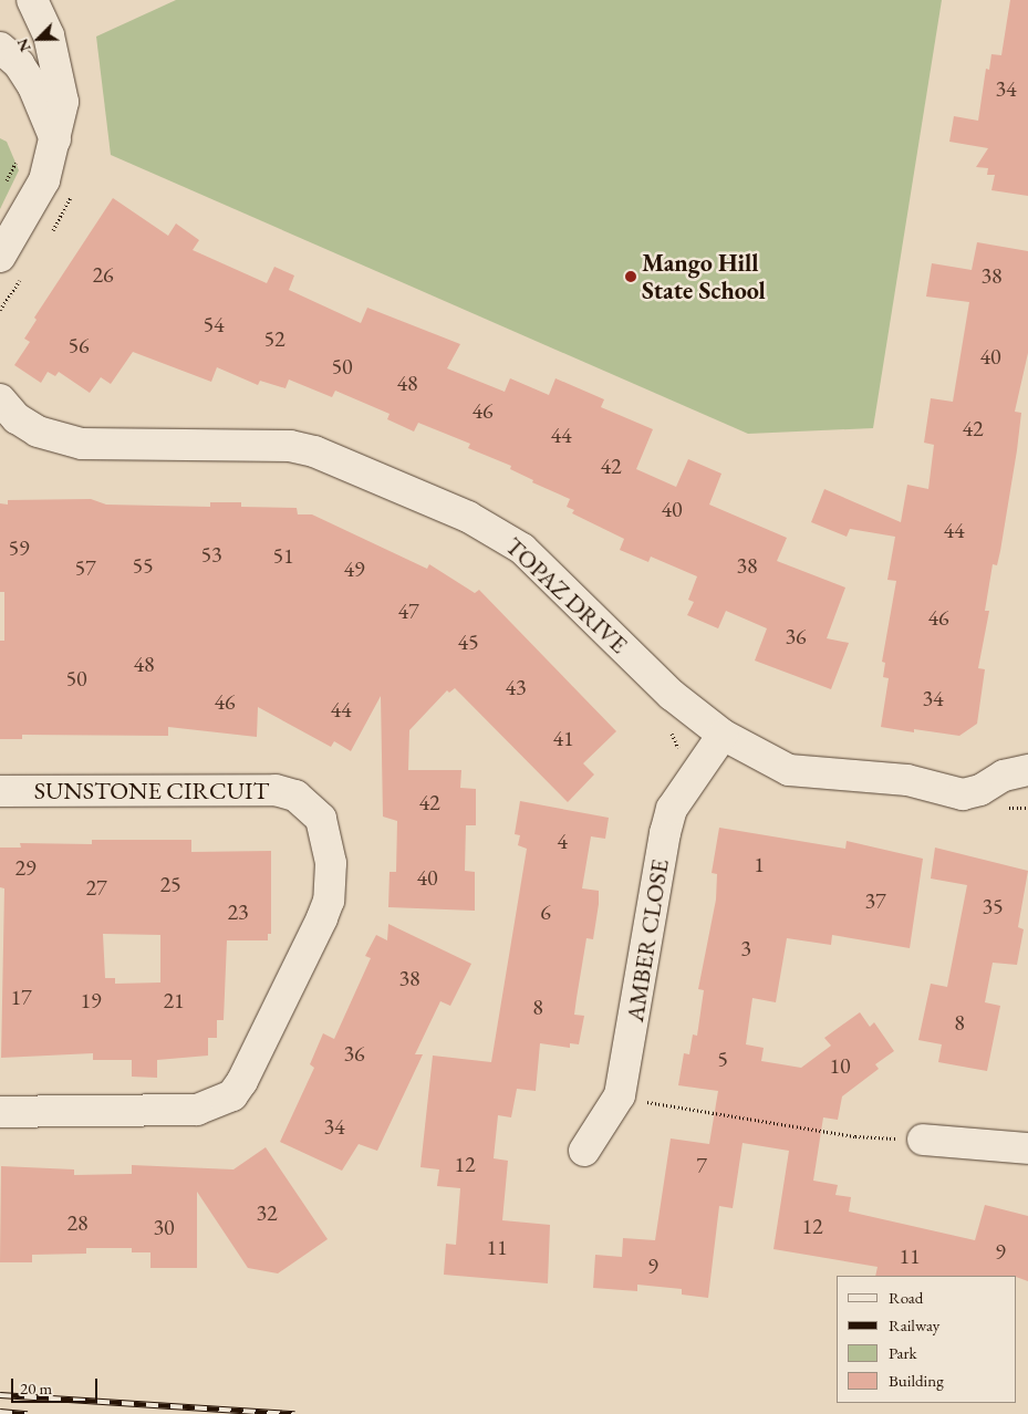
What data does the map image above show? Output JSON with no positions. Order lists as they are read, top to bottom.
{
  "streets": {
    "street": ["TOPAZ DRIVE", "SUNSTONE CIRCUIT", "AMBER CLOSE"]
  },
  "crossings": [
    ["TOPAZ DRIVE", "AMBER CLOSE"]
  ],
  "places": ["Mango Hill State School"],
  "house_numbers": [
    "34",
    "26",
    "38",
    "54",
    "52",
    "56",
    "40",
    "50",
    "48",
    "46",
    "42",
    "44",
    "42",
    "40",
    "44",
    "59",
    "53",
    "51",
    "55",
    "38",
    "57",
    "49",
    "47",
    "46",
    "36",
    "45",
    "48",
    "50",
    "43",
    "34",
    "46",
    "44",
    "41",
    "42",
    "4",
    "1",
    "29",
    "40",
    "25",
    "27",
    "37",
    "35",
    "23",
    "6",
    "3",
    "38",
    "17",
    "19",
    "21",
    "8",
    "8",
    "36",
    "5",
    "10",
    "34",
    "12",
    "7",
    "32",
    "28",
    "12",
    "30",
    "11",
    "9",
    "11",
    "9"
  ],
  "legend": [
    "Road",
    "Railway",
    "Park",
    "Building"
  ],
  "scale_bar": "20 m",
  "north": "bottom left"
}
